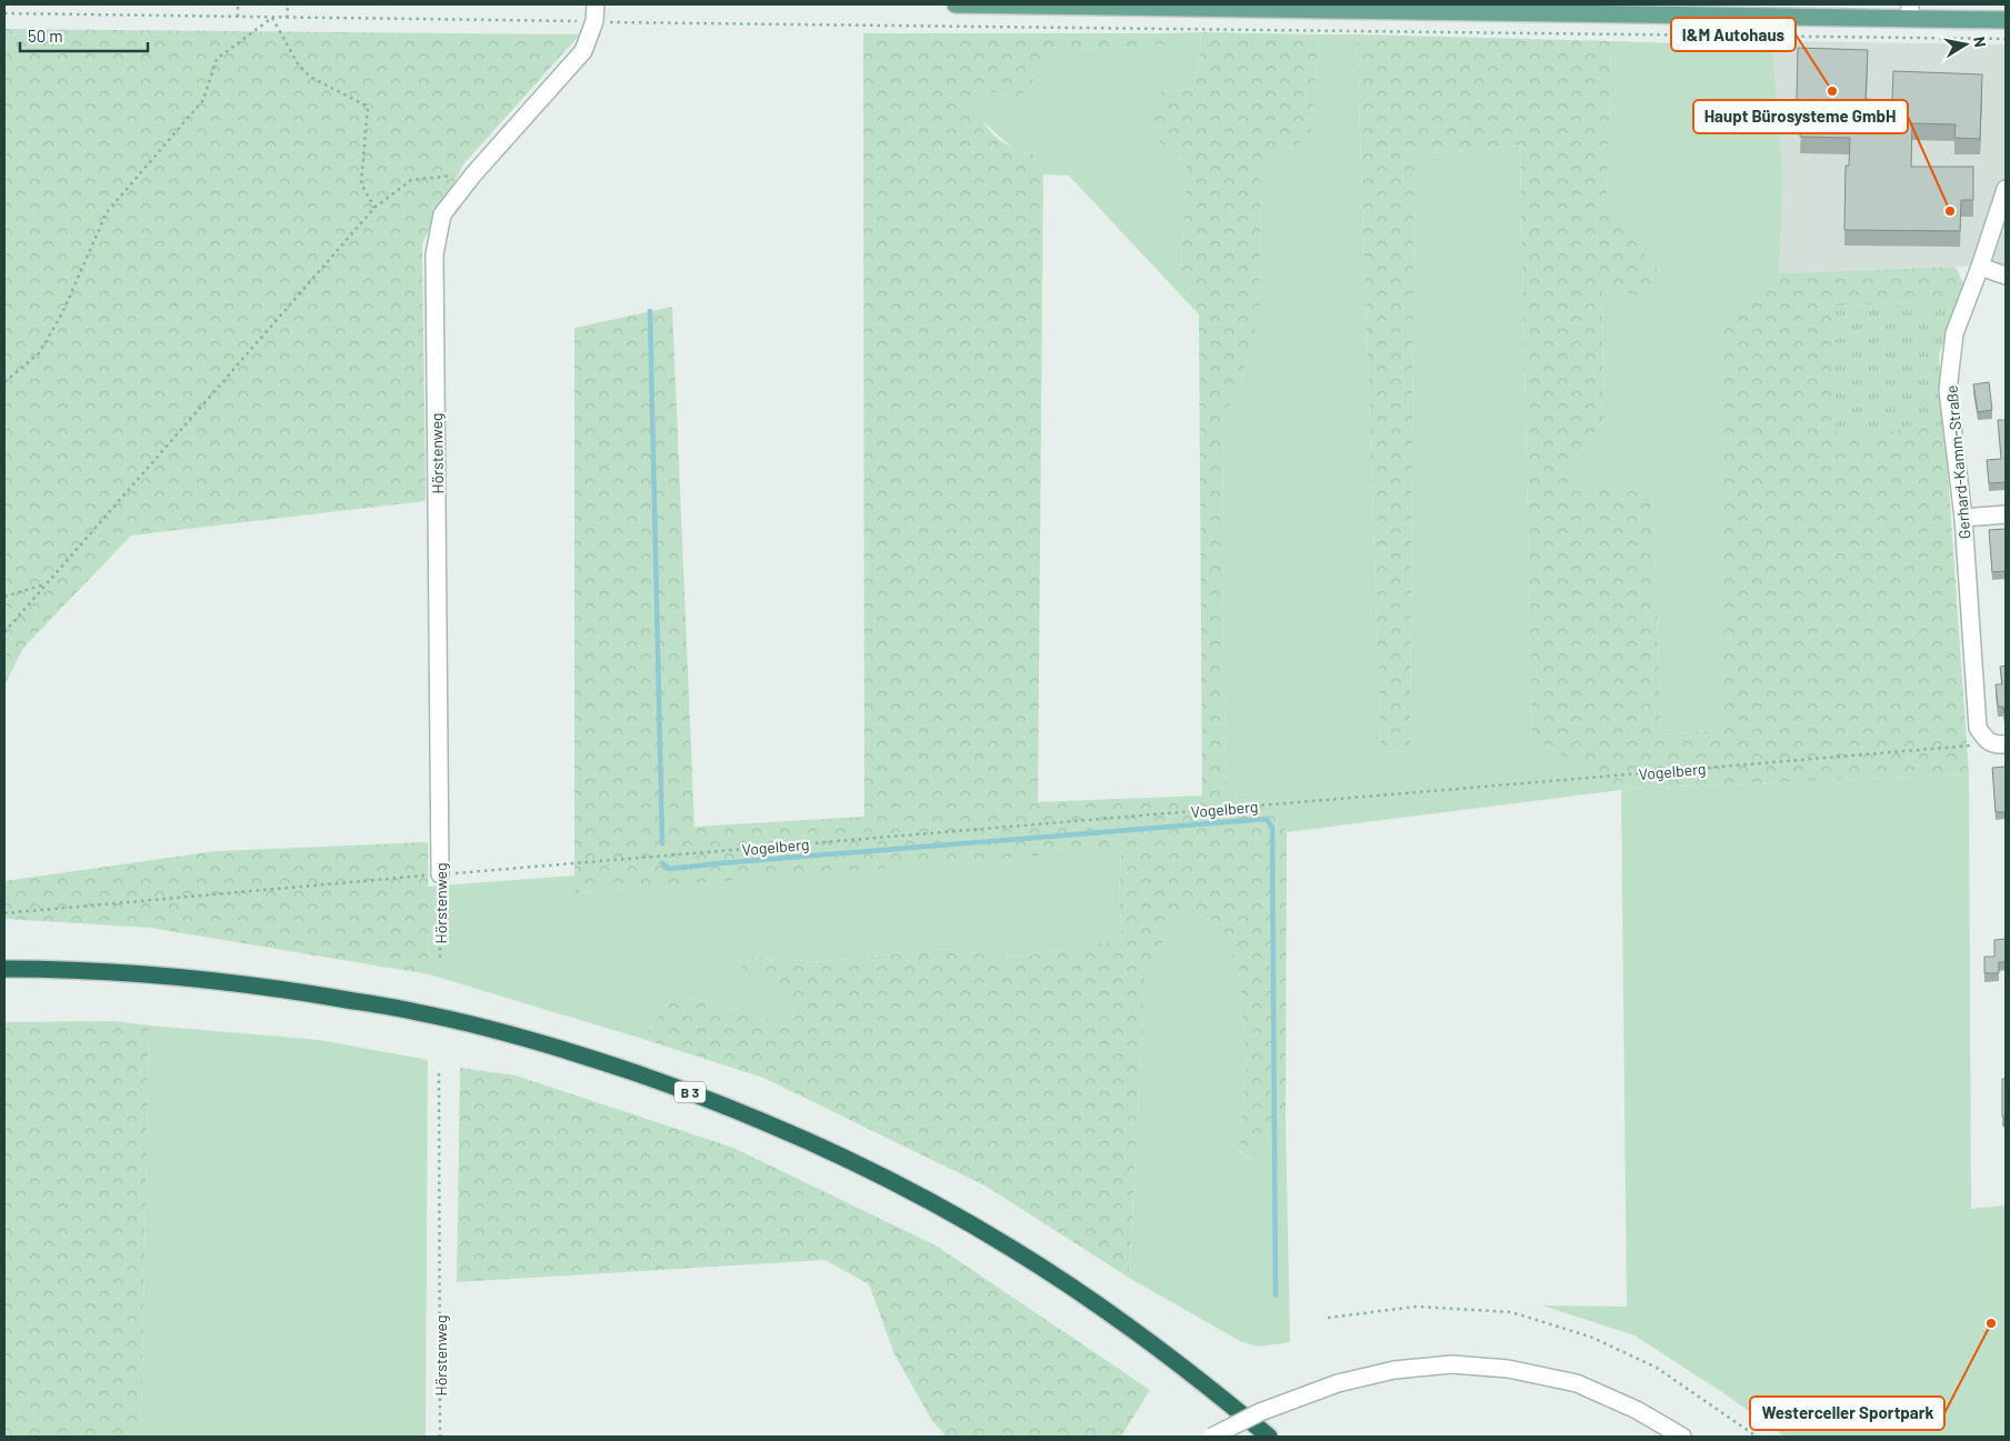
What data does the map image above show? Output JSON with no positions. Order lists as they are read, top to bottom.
{
  "streets": {
    "highway": ["B 3"],
    "street": ["Hörstenweg", "Gerhard-Kamm-Straße"],
    "path": ["Vogelberg"]
  },
  "crossings": [
    ["Hörstenweg", "Vogelberg"],
    ["Gerhard-Kamm-Straße", "Vogelberg"]
  ],
  "places": ["I&M Autohaus", "Haupt Bürosysteme GmbH", "Westerceller Sportpark"],
  "scale_bar": "50 m",
  "north": "right"
}
